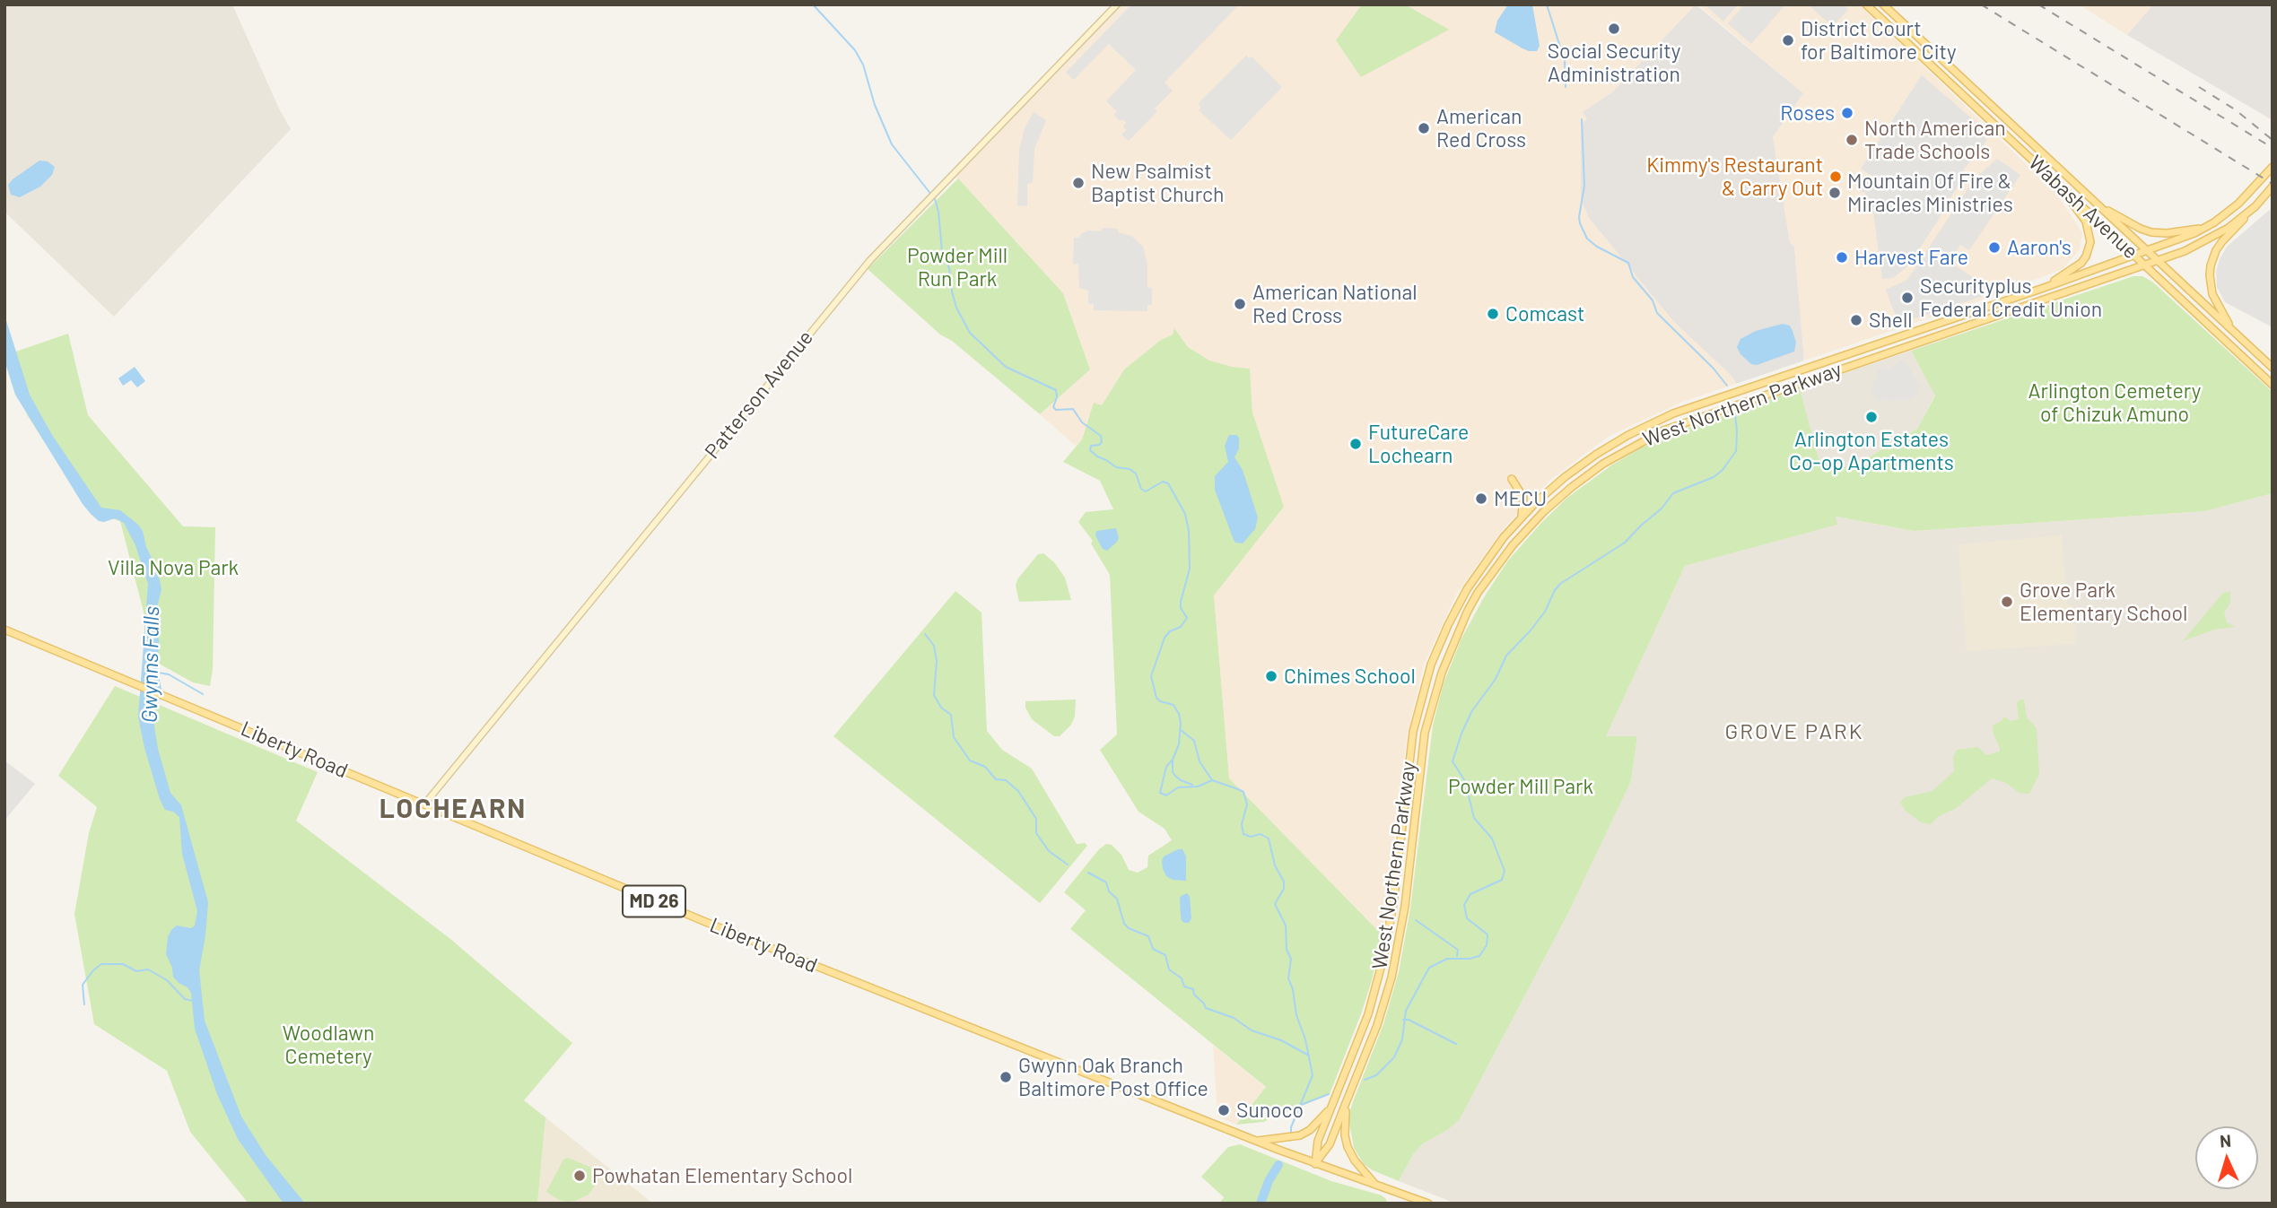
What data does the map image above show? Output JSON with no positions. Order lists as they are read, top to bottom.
{
  "streets": {
    "main road": [
      "Wabash Avenue",
      "Patterson Avenue",
      "West Northern Parkway",
      "Liberty Road",
      "MD 26"
    ]
  },
  "crossings": [
    ["Wabash Avenue", "West Northern Parkway"],
    ["Patterson Avenue", "Liberty Road"],
    ["West Northern Parkway", "MD 26"],
    ["Liberty Road", "MD 26"]
  ],
  "districts": ["GROVE PARK", "LOCHEARN"],
  "water": ["Gwynns Falls"],
  "parks": [
    "Powder Mill Run Park",
    "Arlington Cemetery of Chizuk Amuno",
    "Villa Nova Park",
    "Powder Mill Park",
    "Woodlawn Cemetery"
  ],
  "places": [
    "Social Security Administration",
    "District Court for Baltimore City",
    "Roses",
    "American Red Cross",
    "North American Trade Schools",
    "Kimmy's Restaurant & Carry Out",
    "New Psalmist Baptist Church",
    "Mountain Of Fire & Miracles Ministries",
    "Aaron's",
    "Harvest Fare",
    "Securityplus Federal Credit Union",
    "American National Red Cross",
    "Comcast",
    "Shell",
    "Arlington Estates Co-op Apartments",
    "FutureCare Lochearn",
    "MECU",
    "Grove Park Elementary School",
    "Chimes School",
    "Gwynn Oak Branch Baltimore Post Office",
    "Sunoco",
    "Powhatan Elementary School"
  ],
  "north": "top"
}
